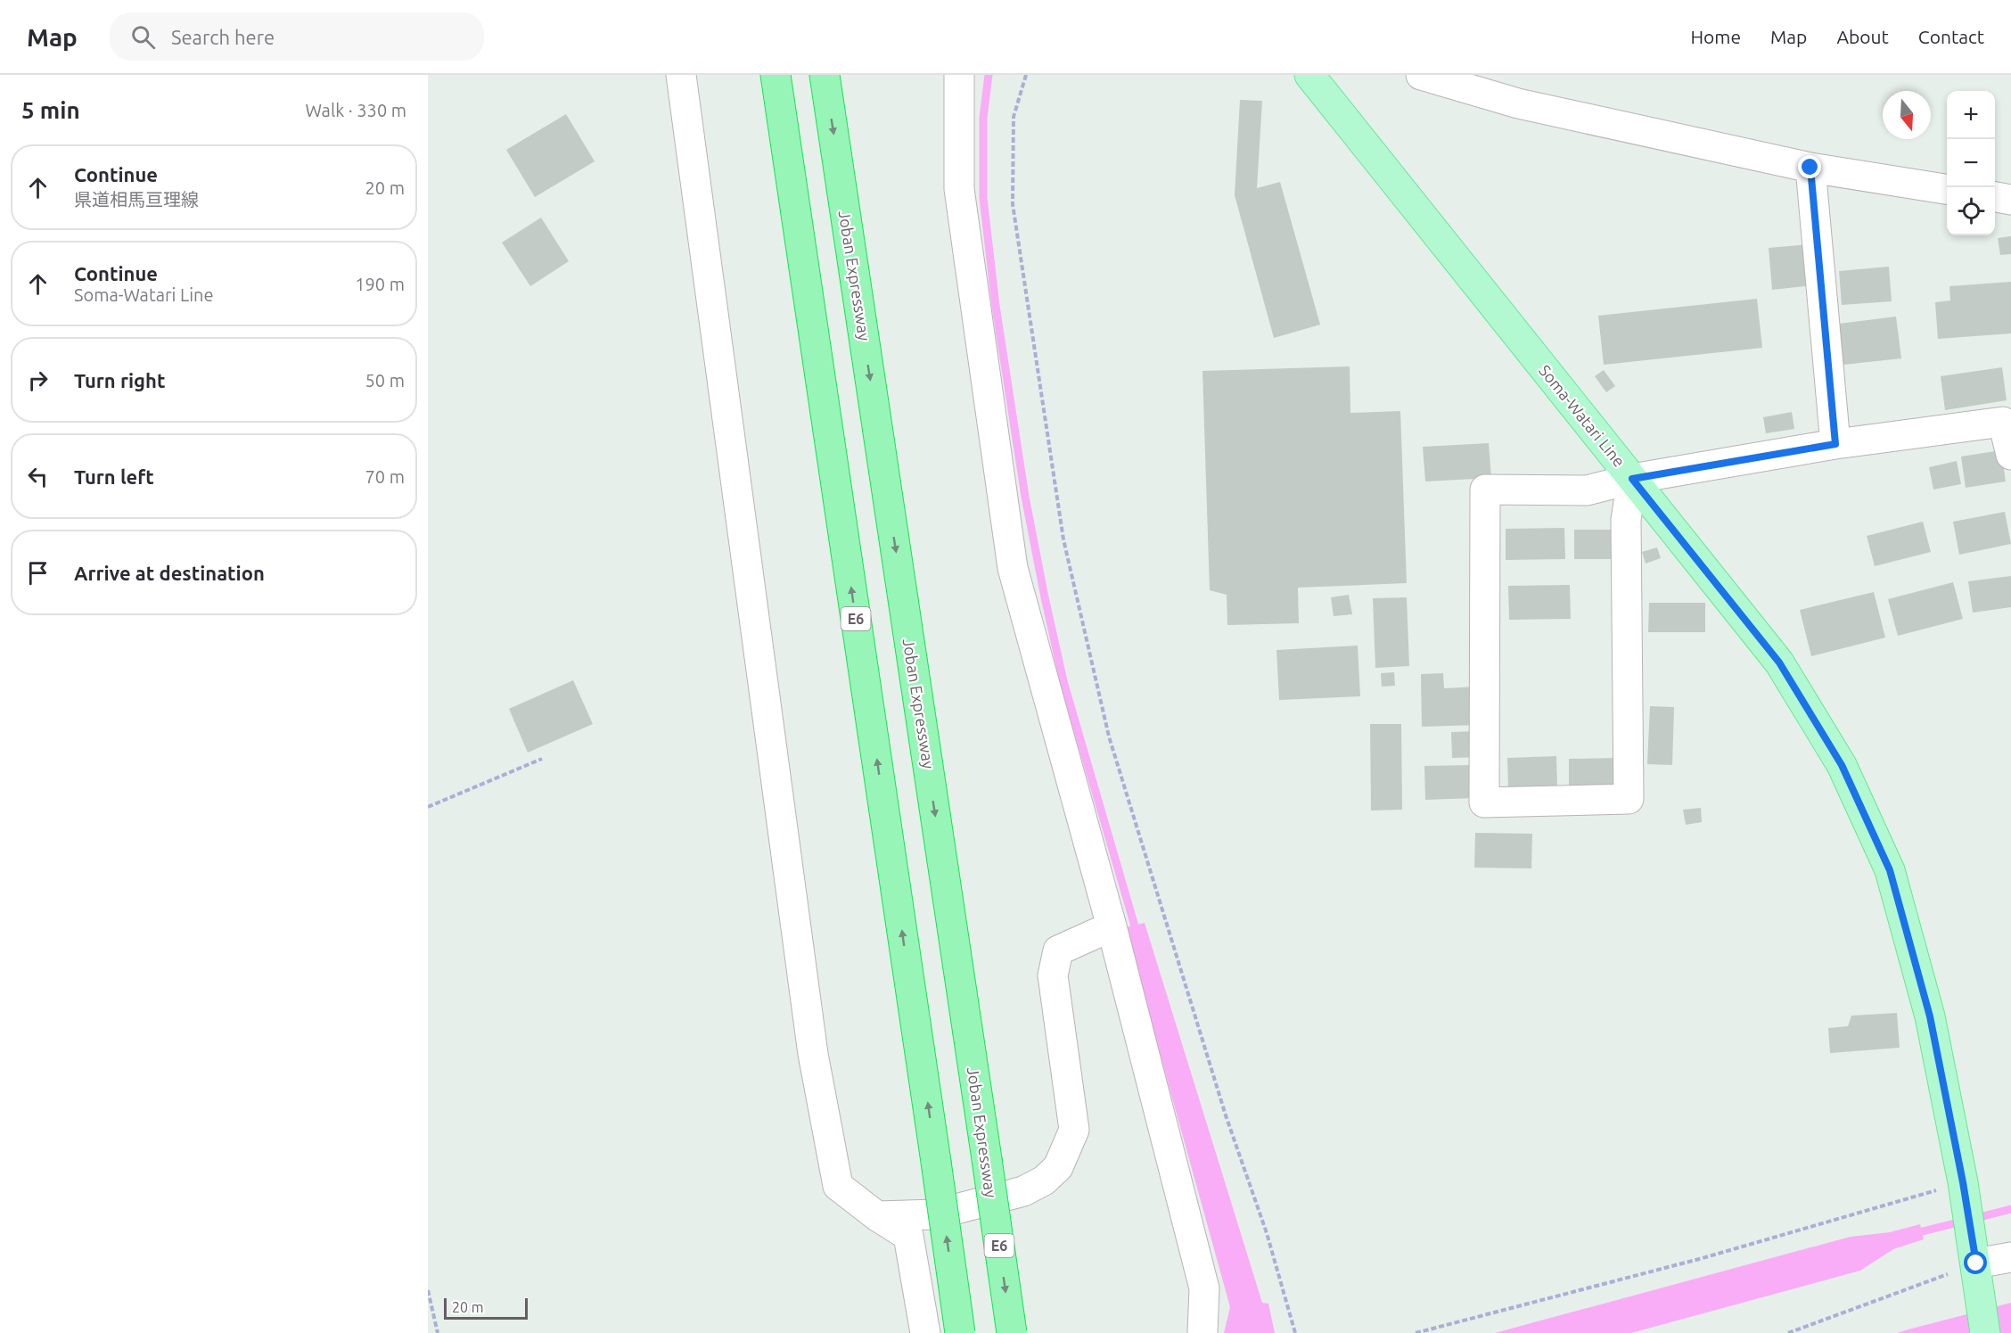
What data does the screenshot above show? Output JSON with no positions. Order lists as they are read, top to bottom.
{
  "streets": {
    "highway": ["Joban Expressway", "E6"],
    "main road": ["Soma-Watari Line"]
  },
  "scale_bar": "20 m",
  "north": "bottom",
  "page": {
    "header": "Map",
    "search": "Search here",
    "nav": [
      "Home",
      "Map",
      "About",
      "Contact"
    ],
    "heading": ["5 min", "Walk · 330 m"],
    "map_buttons": ["+", "−"],
    "list": [
      ["Continue", "県道相馬亘理線", "20 m"],
      ["Continue", "Soma-Watari Line", "190 m"],
      ["Turn right", "50 m"],
      ["Turn left", "70 m"],
      "Arrive at destination"
    ],
    "scale": "20 m"
  }
}
